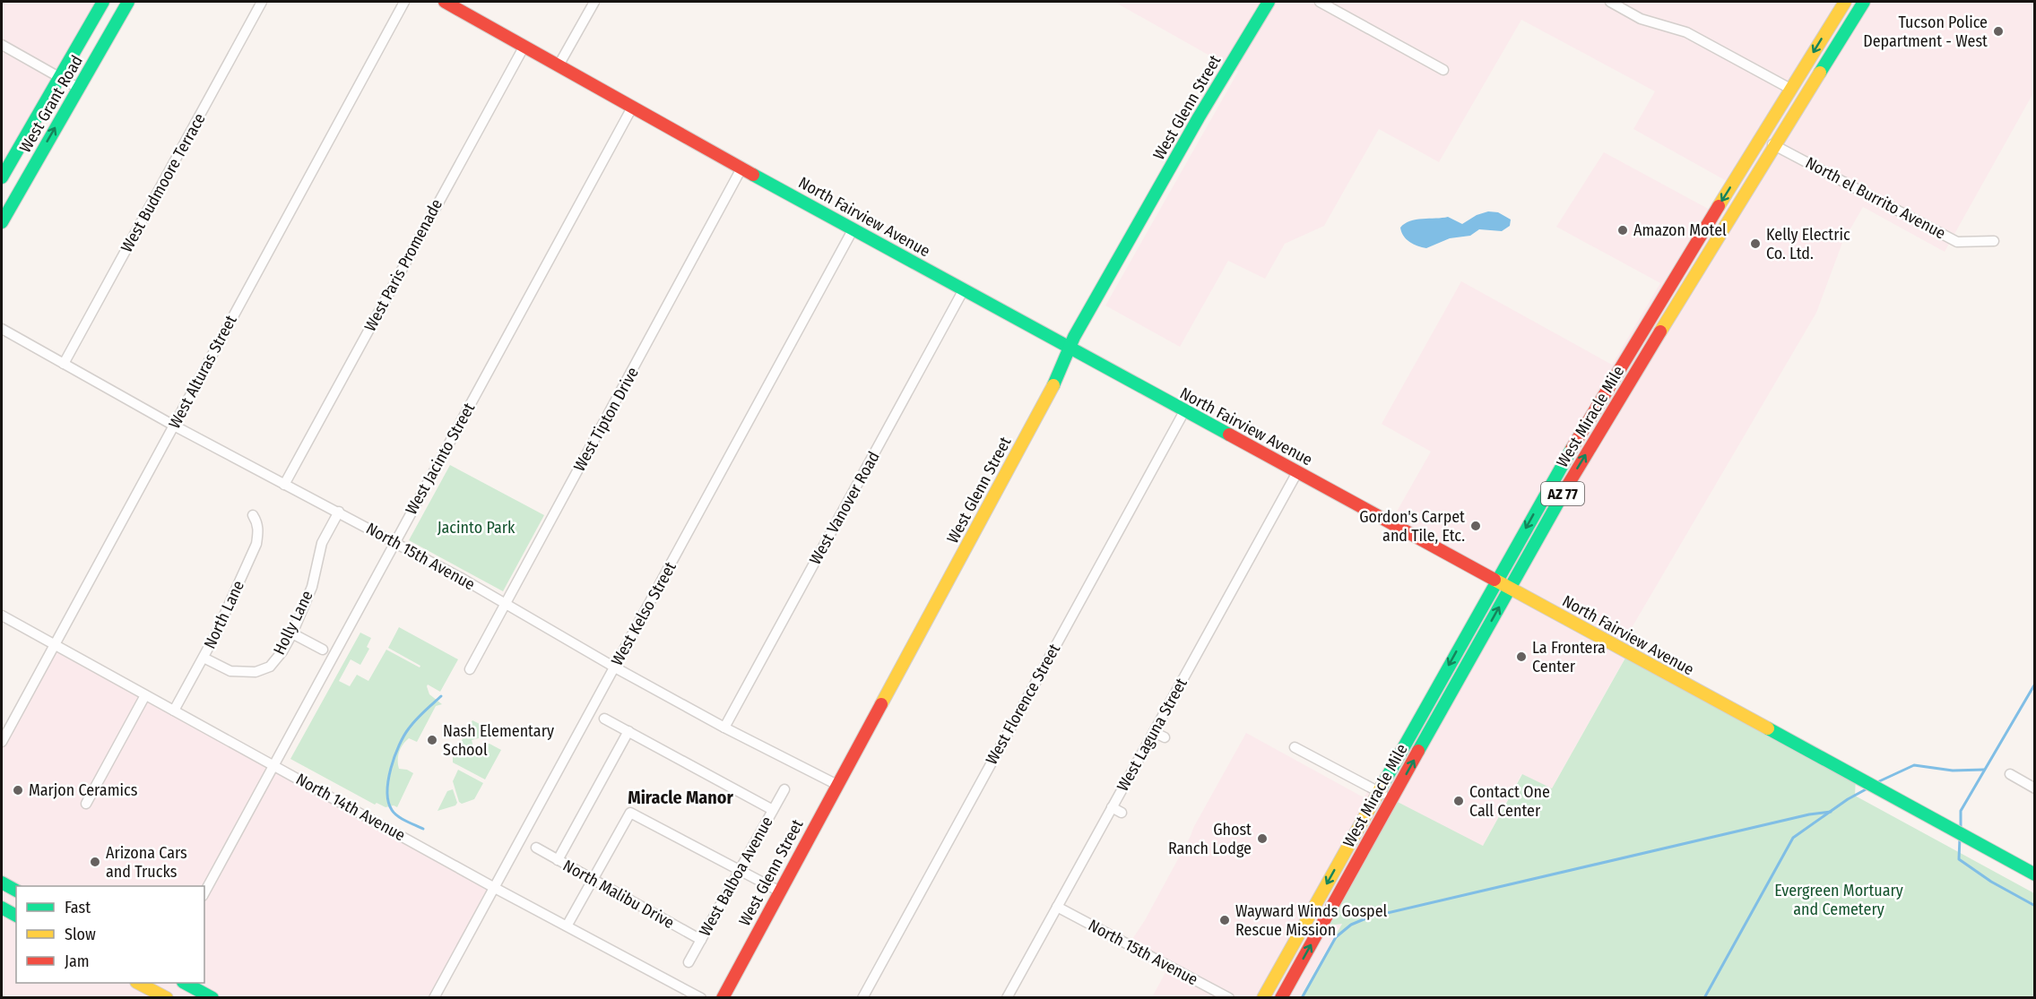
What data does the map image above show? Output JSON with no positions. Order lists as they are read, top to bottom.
{
  "streets": {
    "main road": [
      "West Grant Road",
      "West Glenn Street",
      "North Fairview Avenue",
      "West Miracle Mile",
      "AZ 77"
    ],
    "street": [
      "West Budmoore Terrace",
      "North el Burrito Avenue",
      "West Paris Promenade",
      "West Alturas Street",
      "West Tipton Drive",
      "West Jacinto Street",
      "West Vanover Road",
      "North 15th Avenue",
      "West Kelso Street",
      "North Lane",
      "Holly Lane",
      "West Florence Street",
      "West Laguna Street",
      "North 14th Avenue",
      "West Balboa Avenue",
      "North Malibu Drive"
    ]
  },
  "crossings": [
    ["West Glenn Street", "North Fairview Avenue"],
    ["West Glenn Street", "North 15th Avenue"],
    ["West Budmoore Terrace", "North 15th Avenue"],
    ["North el Burrito Avenue", "West Miracle Mile"],
    ["North Fairview Avenue", "West Paris Promenade"],
    ["North Fairview Avenue", "West Miracle Mile"],
    ["North Fairview Avenue", "West Tipton Drive"],
    ["North Fairview Avenue", "West Jacinto Street"],
    ["North Fairview Avenue", "West Vanover Road"],
    ["North Fairview Avenue", "West Kelso Street"],
    ["North Fairview Avenue", "West Florence Street"],
    ["North Fairview Avenue", "West Laguna Street"],
    ["West Paris Promenade", "North 15th Avenue"],
    ["West Alturas Street", "North 15th Avenue"],
    ["West Alturas Street", "North 14th Avenue"],
    ["West Tipton Drive", "North 15th Avenue"],
    ["West Jacinto Street", "North 15th Avenue"],
    ["West Jacinto Street", "North 14th Avenue"],
    ["West Vanover Road", "North 15th Avenue"],
    ["North 15th Avenue", "West Kelso Street"],
    ["North 15th Avenue", "Holly Lane"],
    ["North 15th Avenue", "West Laguna Street"],
    ["West Kelso Street", "North 14th Avenue"],
    ["North Lane", "Holly Lane"],
    ["North Lane", "North 14th Avenue"],
    ["West Balboa Avenue", "North Malibu Drive"]
  ],
  "districts": ["Miracle Manor"],
  "parks": ["Jacinto Park", "Evergreen Mortuary and Cemetery"],
  "places": [
    "Tucson Police Department - West",
    "Amazon Motel",
    "Kelly Electric Co. Ltd.",
    "Gordon's Carpet and Tile, Etc.",
    "La Frontera Center",
    "Nash Elementary School",
    "Marjon Ceramics",
    "Contact One Call Center",
    "Ghost Ranch Lodge",
    "Arizona Cars and Trucks",
    "Wayward Winds Gospel Rescue Mission"
  ],
  "legend": ["Fast", "Slow", "Jam"]
}
